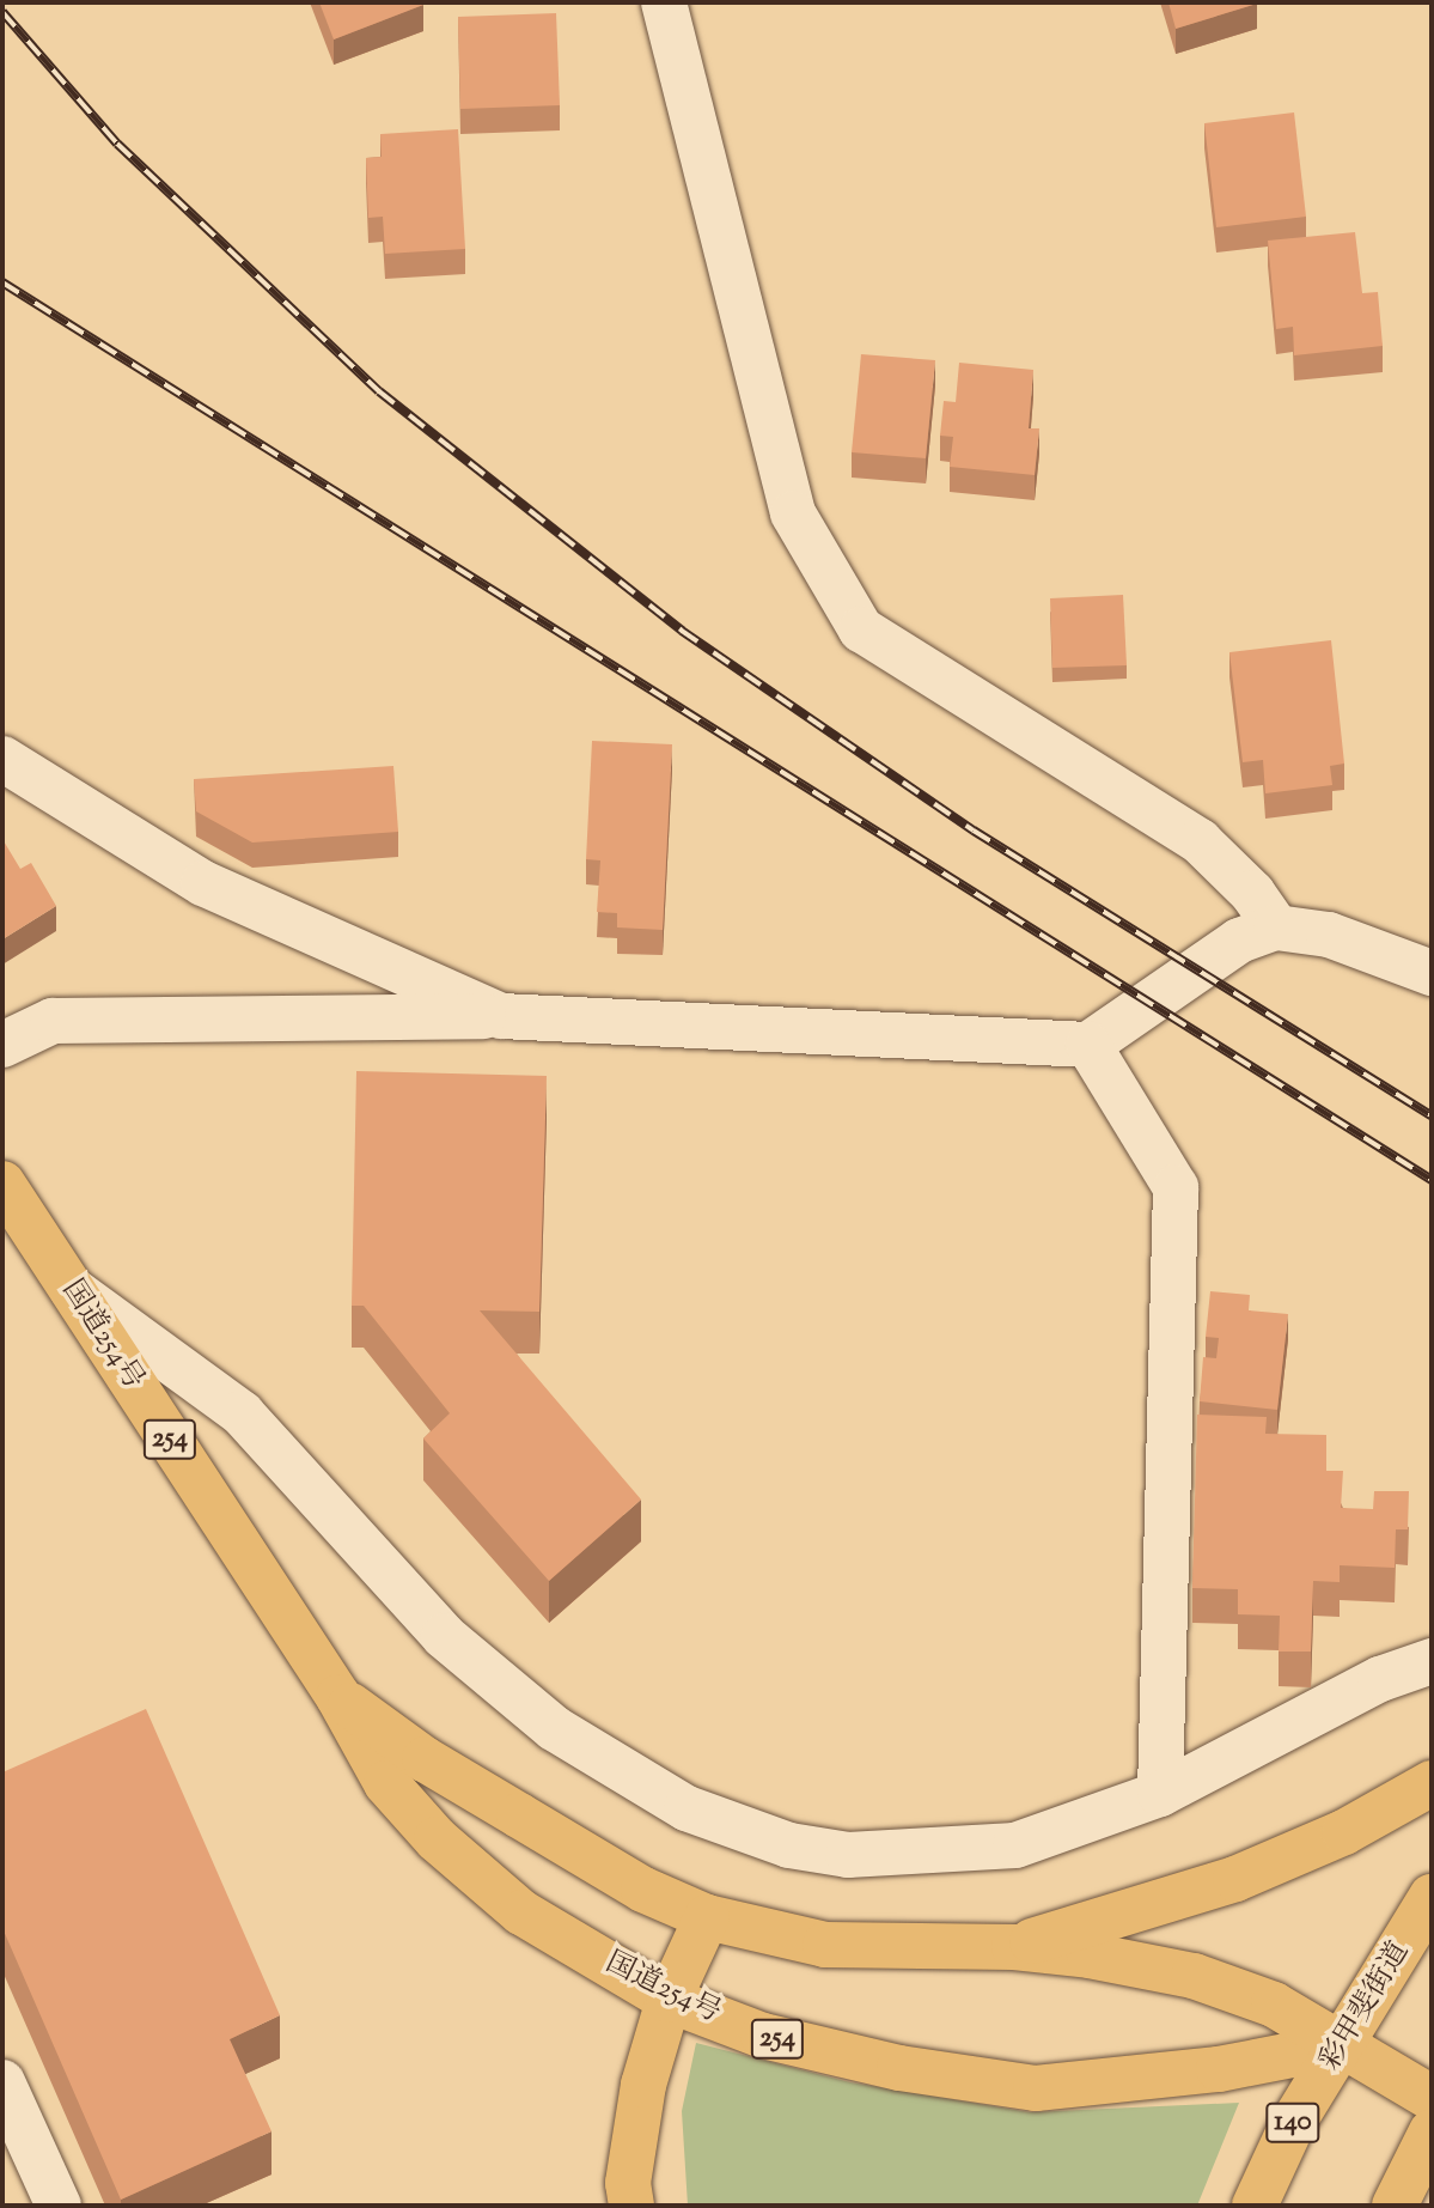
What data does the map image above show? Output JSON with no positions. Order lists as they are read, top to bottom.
{
  "streets": {
    "highway": [
      "国道254号",
      "254",
      "彩甲斐街道",
      "140"
    ]
  },
  "crossings": [
    ["国道254号", "彩甲斐街道"]
  ]
}
